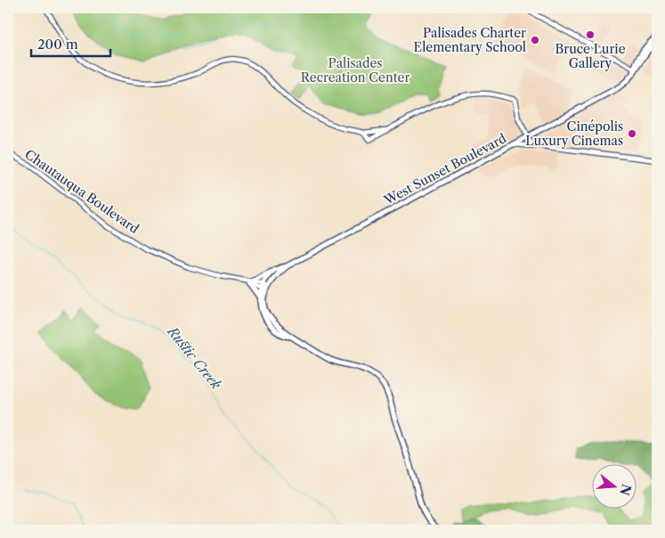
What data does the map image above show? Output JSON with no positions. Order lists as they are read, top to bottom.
{
  "streets": {
    "main road": ["West Sunset Boulevard"],
    "street": ["Chautauqua Boulevard"]
  },
  "crossings": [
    ["West Sunset Boulevard", "Chautauqua Boulevard"]
  ],
  "water": ["Rustic Creek"],
  "parks": ["Palisades Recreation Center"],
  "places": ["Bruce Lurie Gallery", "Palisades Charter Elementary School", "Cinépolis Luxury Cinemas"],
  "scale_bar": "200 m",
  "north": "right"
}
